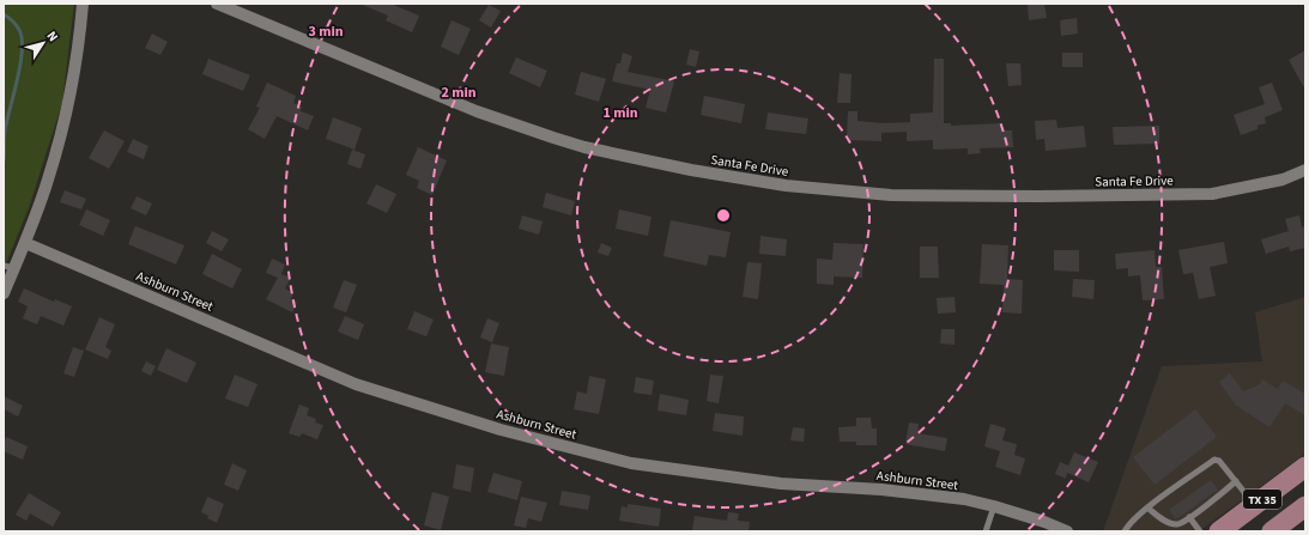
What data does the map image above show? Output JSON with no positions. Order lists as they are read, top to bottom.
{
  "streets": {
    "main road": ["TX 35"],
    "street": ["Santa Fe Drive", "Ashburn Street"]
  },
  "north": "top right",
  "rings": ["3 min", "2 min", "1 min"]
}
